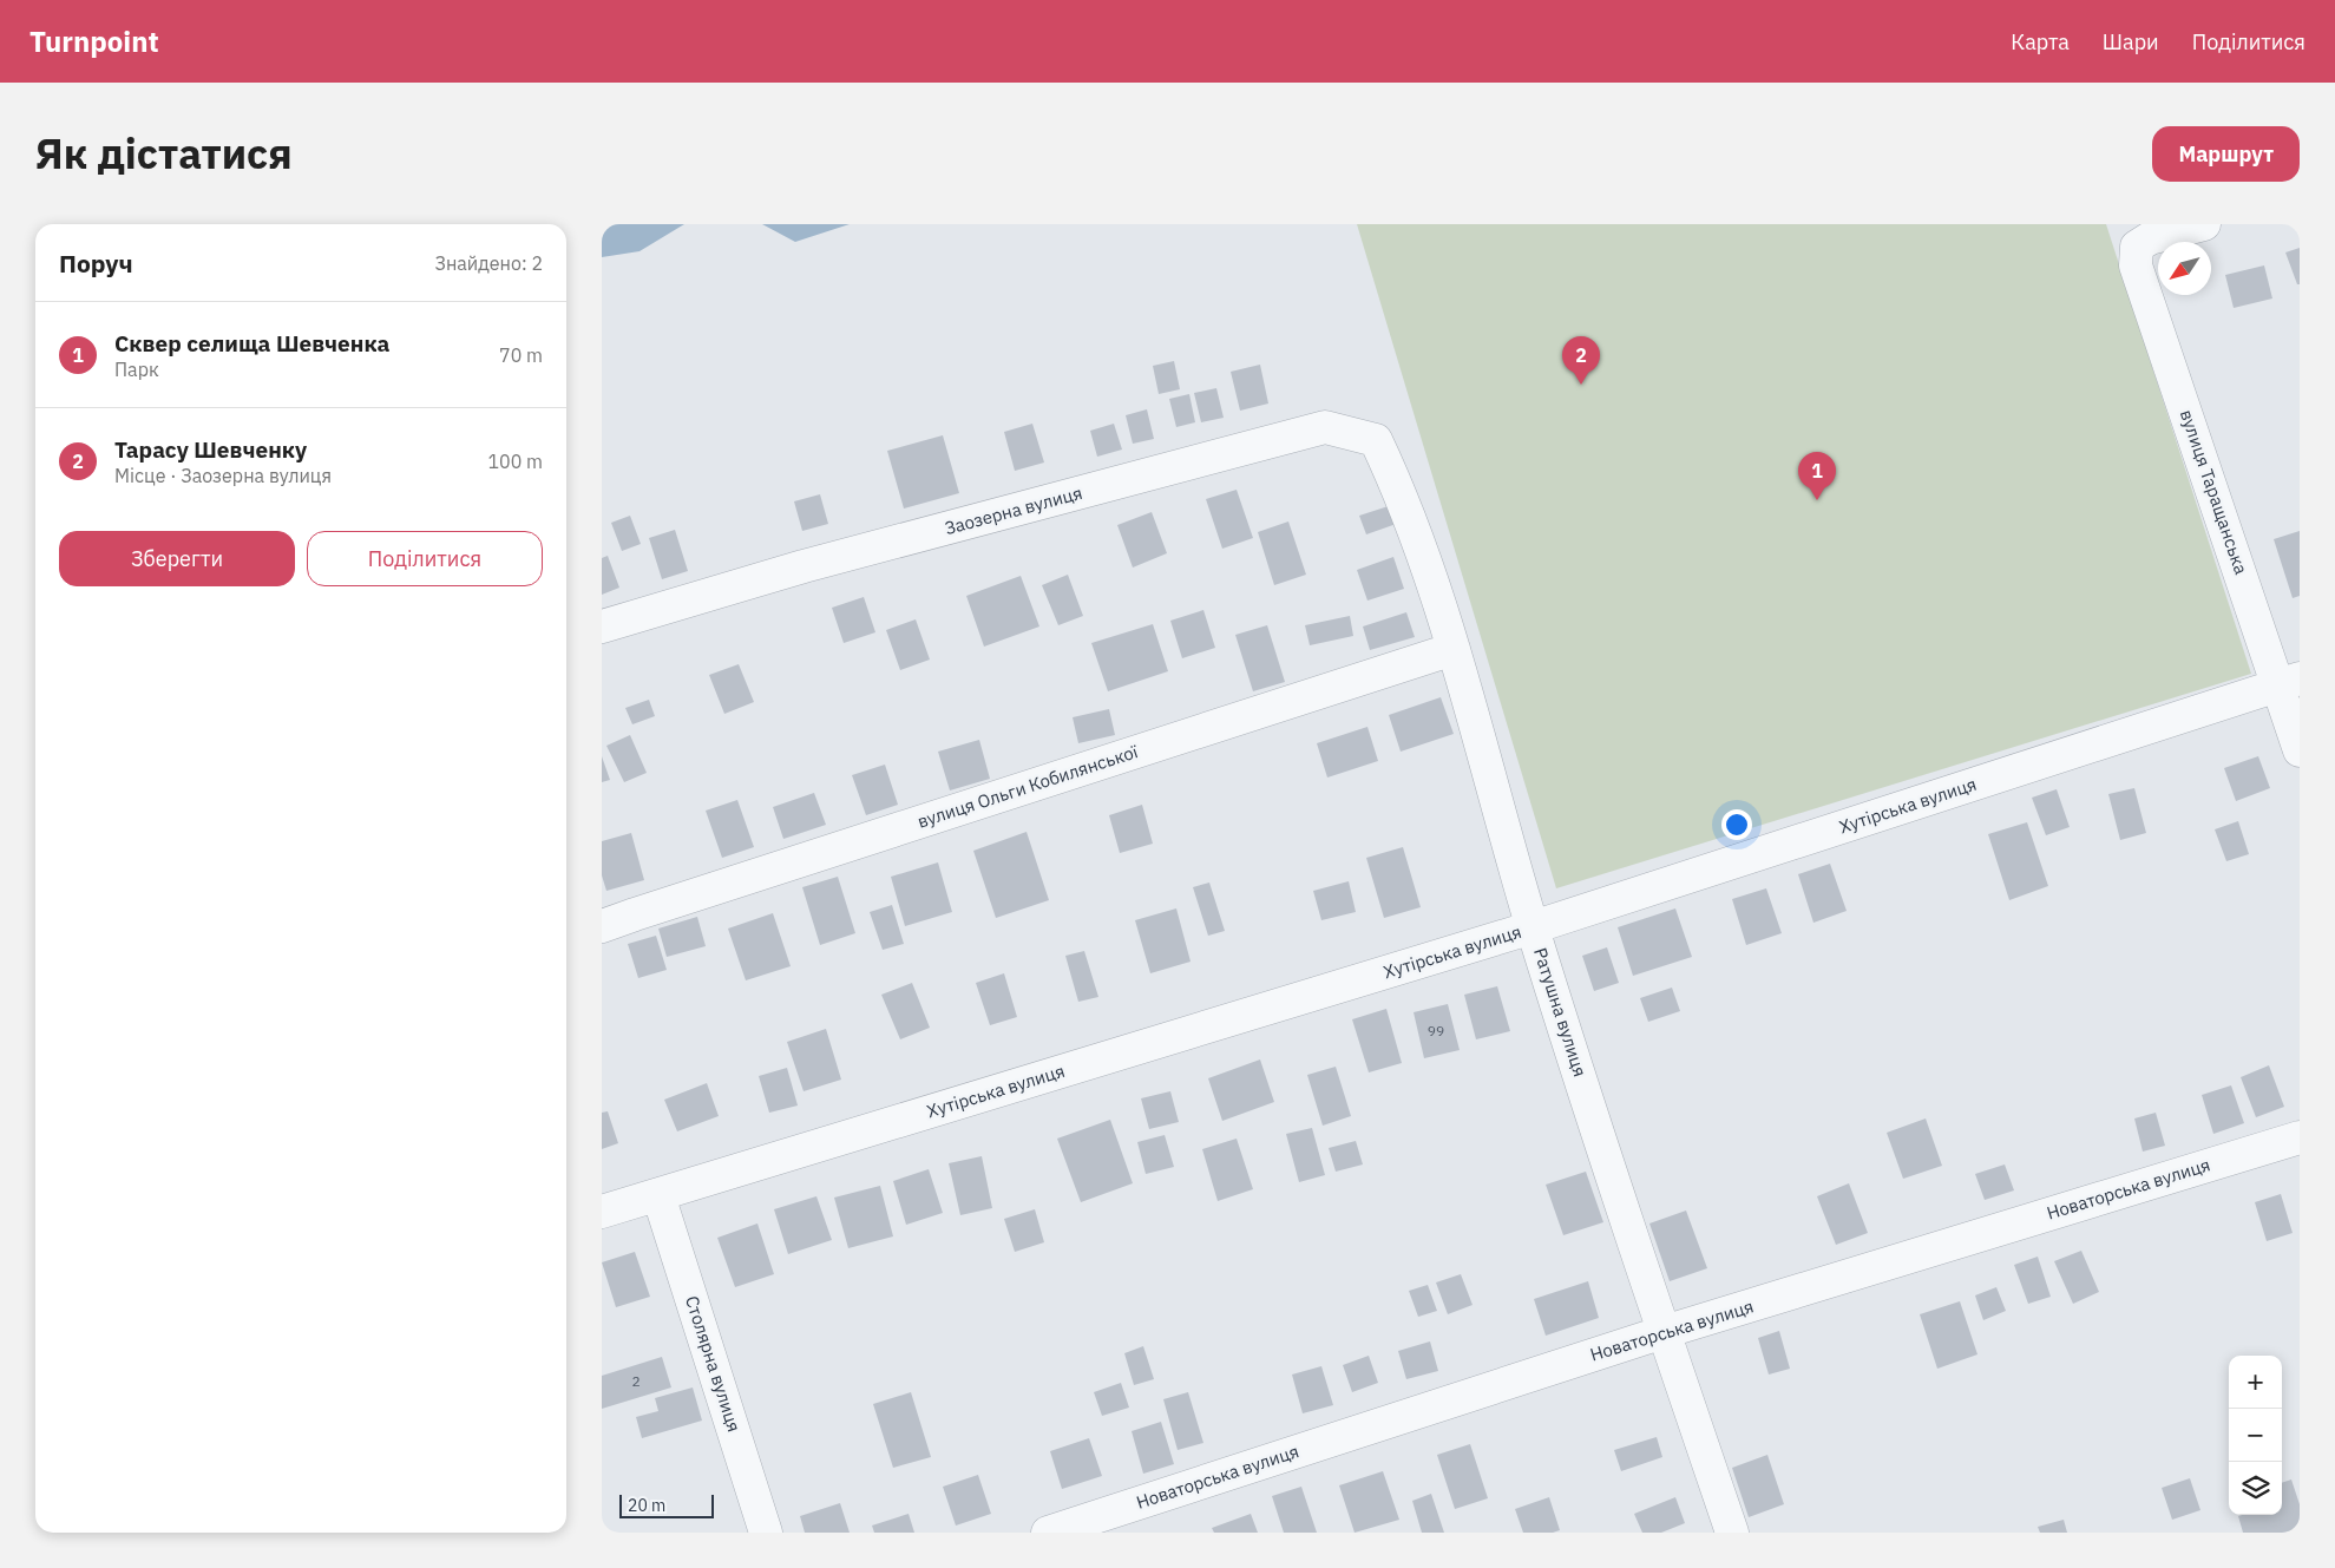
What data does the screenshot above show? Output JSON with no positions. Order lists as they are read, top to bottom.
{
  "streets": {
    "street": [
      "вулиця Таращанська",
      "Заозерна вулиця",
      "вулиця Ольги Кобилянської",
      "Хутірська вулиця",
      "Ратушна вулиця",
      "Новаторська вулиця",
      "Столярна вулиця"
    ]
  },
  "crossings": [
    ["вулиця Таращанська", "Хутірська вулиця"],
    ["Заозерна вулиця", "Ратушна вулиця"],
    ["вулиця Ольги Кобилянської", "Ратушна вулиця"],
    ["Хутірська вулиця", "Ратушна вулиця"],
    ["Хутірська вулиця", "Столярна вулиця"],
    ["Ратушна вулиця", "Новаторська вулиця"]
  ],
  "house_numbers": ["99", "2"],
  "scale_bar": "20 m",
  "north": "bottom left",
  "page": {
    "header": "Turnpoint",
    "nav": ["Карта", "Шари", "Поділитися"],
    "title": "Як дістатися",
    "buttons": [
      "Маршрут",
      ["Зберегти", "Поділитися"]
    ],
    "heading": ["Поруч", "Знайдено: 2"],
    "list": [
      {
        "mark": "1",
        "name": "Сквер селища Шевченка",
        "note": "Парк",
        "value": "70 m"
      },
      {
        "mark": "2",
        "name": "Тарасу Шевченку",
        "note": "Місце · Заозерна вулиця",
        "value": "100 m"
      }
    ],
    "pins": ["2", "1"],
    "map_buttons": ["+", "−"],
    "scale": "20 m"
  }
}
